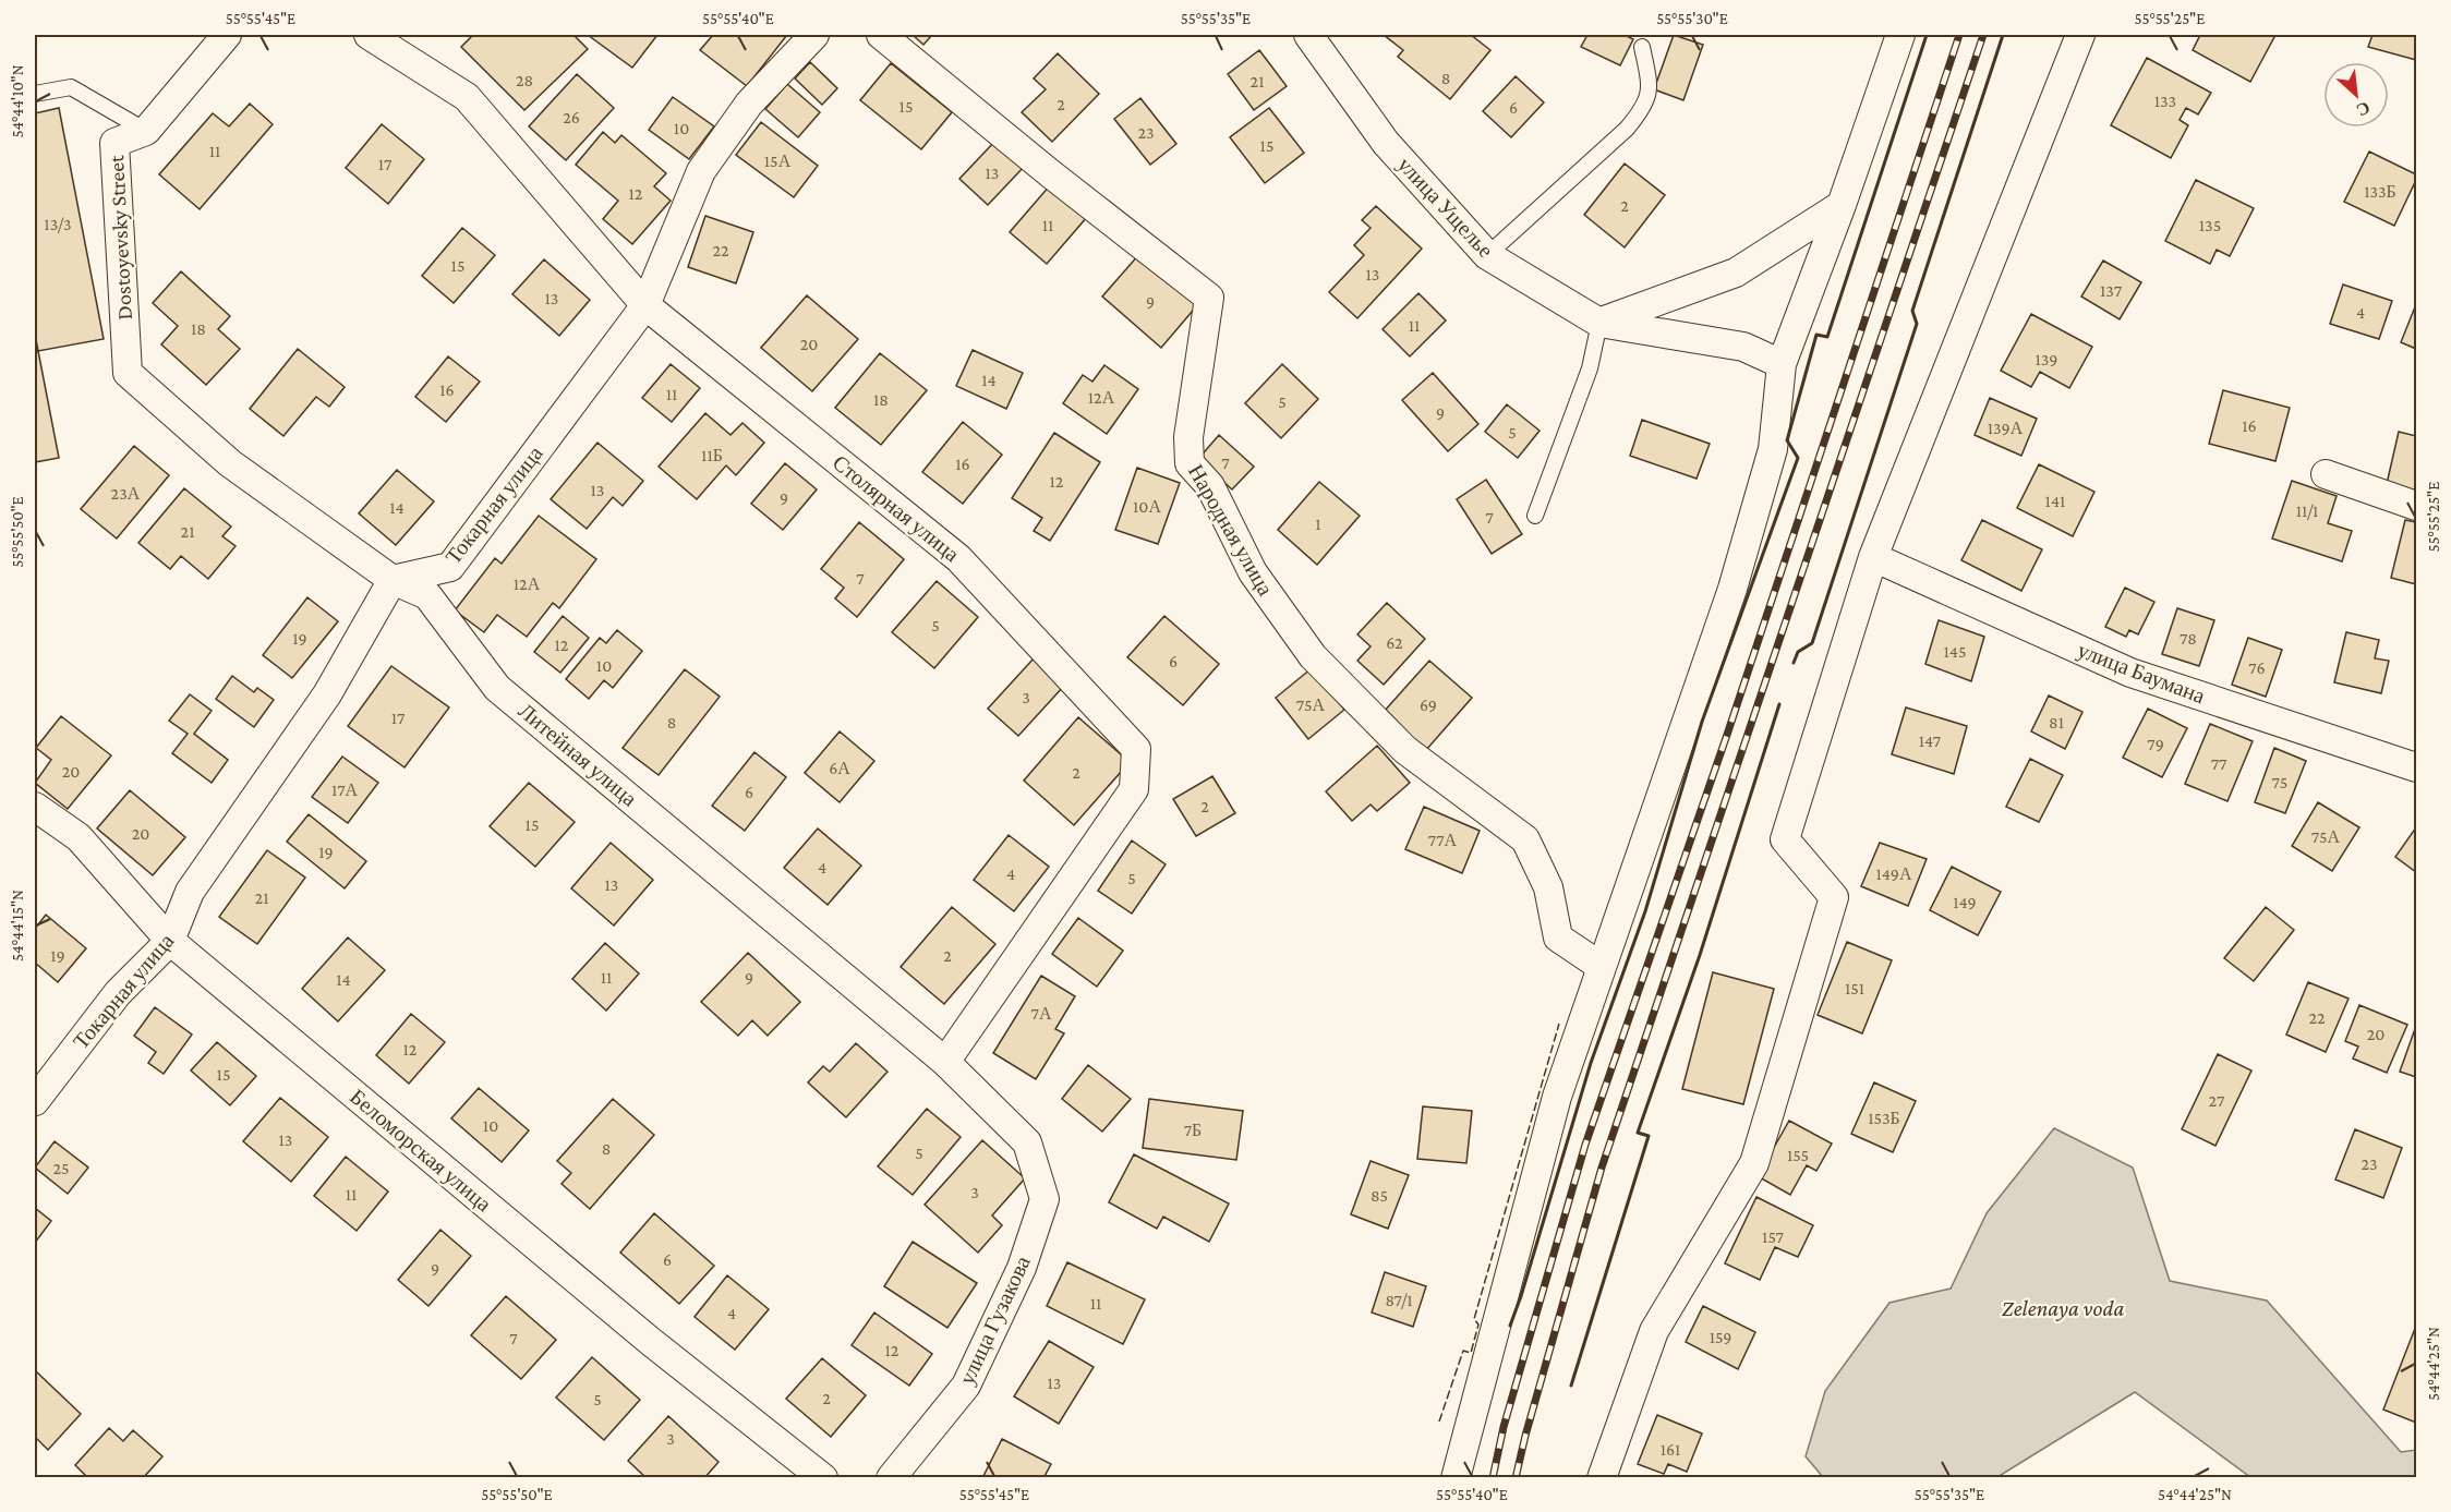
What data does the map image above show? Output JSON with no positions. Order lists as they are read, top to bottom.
{
  "streets": {
    "street": [
      "улица Ущелье",
      "Dostoyevsky Street",
      "Токарная улица",
      "Столярная улица",
      "Народная улица",
      "улица Баумана",
      "Литейная улица",
      "Беломорская улица",
      "улица Гузакова"
    ]
  },
  "crossings": [
    ["Dostoyevsky Street", "Литейная улица"],
    ["Токарная улица", "Столярная улица"],
    ["Токарная улица", "Литейная улица"],
    ["Токарная улица", "Беломорская улица"],
    ["Столярная улица", "Литейная улица"],
    ["Литейная улица", "улица Гузакова"]
  ],
  "water": ["Zelenaya voda"],
  "house_numbers": [
    "8",
    "28",
    "21",
    "133",
    "2",
    "15",
    "6",
    "26",
    "10",
    "23",
    "15",
    "11",
    "15А",
    "17",
    "13",
    "133Б",
    "12",
    "2",
    "13/3",
    "11",
    "135",
    "22",
    "15",
    "13",
    "137",
    "13",
    "9",
    "4",
    "11",
    "18",
    "20",
    "139",
    "14",
    "16",
    "11",
    "12А",
    "18",
    "5",
    "9",
    "16",
    "139А",
    "5",
    "11Б",
    "7",
    "16",
    "12",
    "13",
    "23А",
    "9",
    "141",
    "10А",
    "14",
    "11/1",
    "7",
    "1",
    "21",
    "7",
    "12А",
    "5",
    "19",
    "78",
    "62",
    "12",
    "145",
    "6",
    "10",
    "76",
    "3",
    "75А",
    "69",
    "17",
    "8",
    "81",
    "147",
    "79",
    "77",
    "6А",
    "20",
    "2",
    "75",
    "17А",
    "6",
    "2",
    "15",
    "20",
    "75А",
    "77А",
    "19",
    "4",
    "4",
    "149А",
    "5",
    "13",
    "21",
    "149",
    "19",
    "2",
    "11",
    "9",
    "14",
    "151",
    "7А",
    "22",
    "20",
    "12",
    "15",
    "27",
    "153Б",
    "10",
    "7Б",
    "13",
    "8",
    "5",
    "155",
    "23",
    "25",
    "3",
    "11",
    "85",
    "157",
    "6",
    "9",
    "87/1",
    "11",
    "4",
    "159",
    "7",
    "12",
    "13",
    "2",
    "5",
    "3",
    "161"
  ],
  "north": "bottom right",
  "coordinates": [
    "55°55'45\"E",
    "55°55'40\"E",
    "55°55'35\"E",
    "55°55'30\"E",
    "55°55'25\"E",
    "54°44'10\"N",
    "55°55'50\"E",
    "54°44'15\"N",
    "54°44'25\"N"
  ]
}
